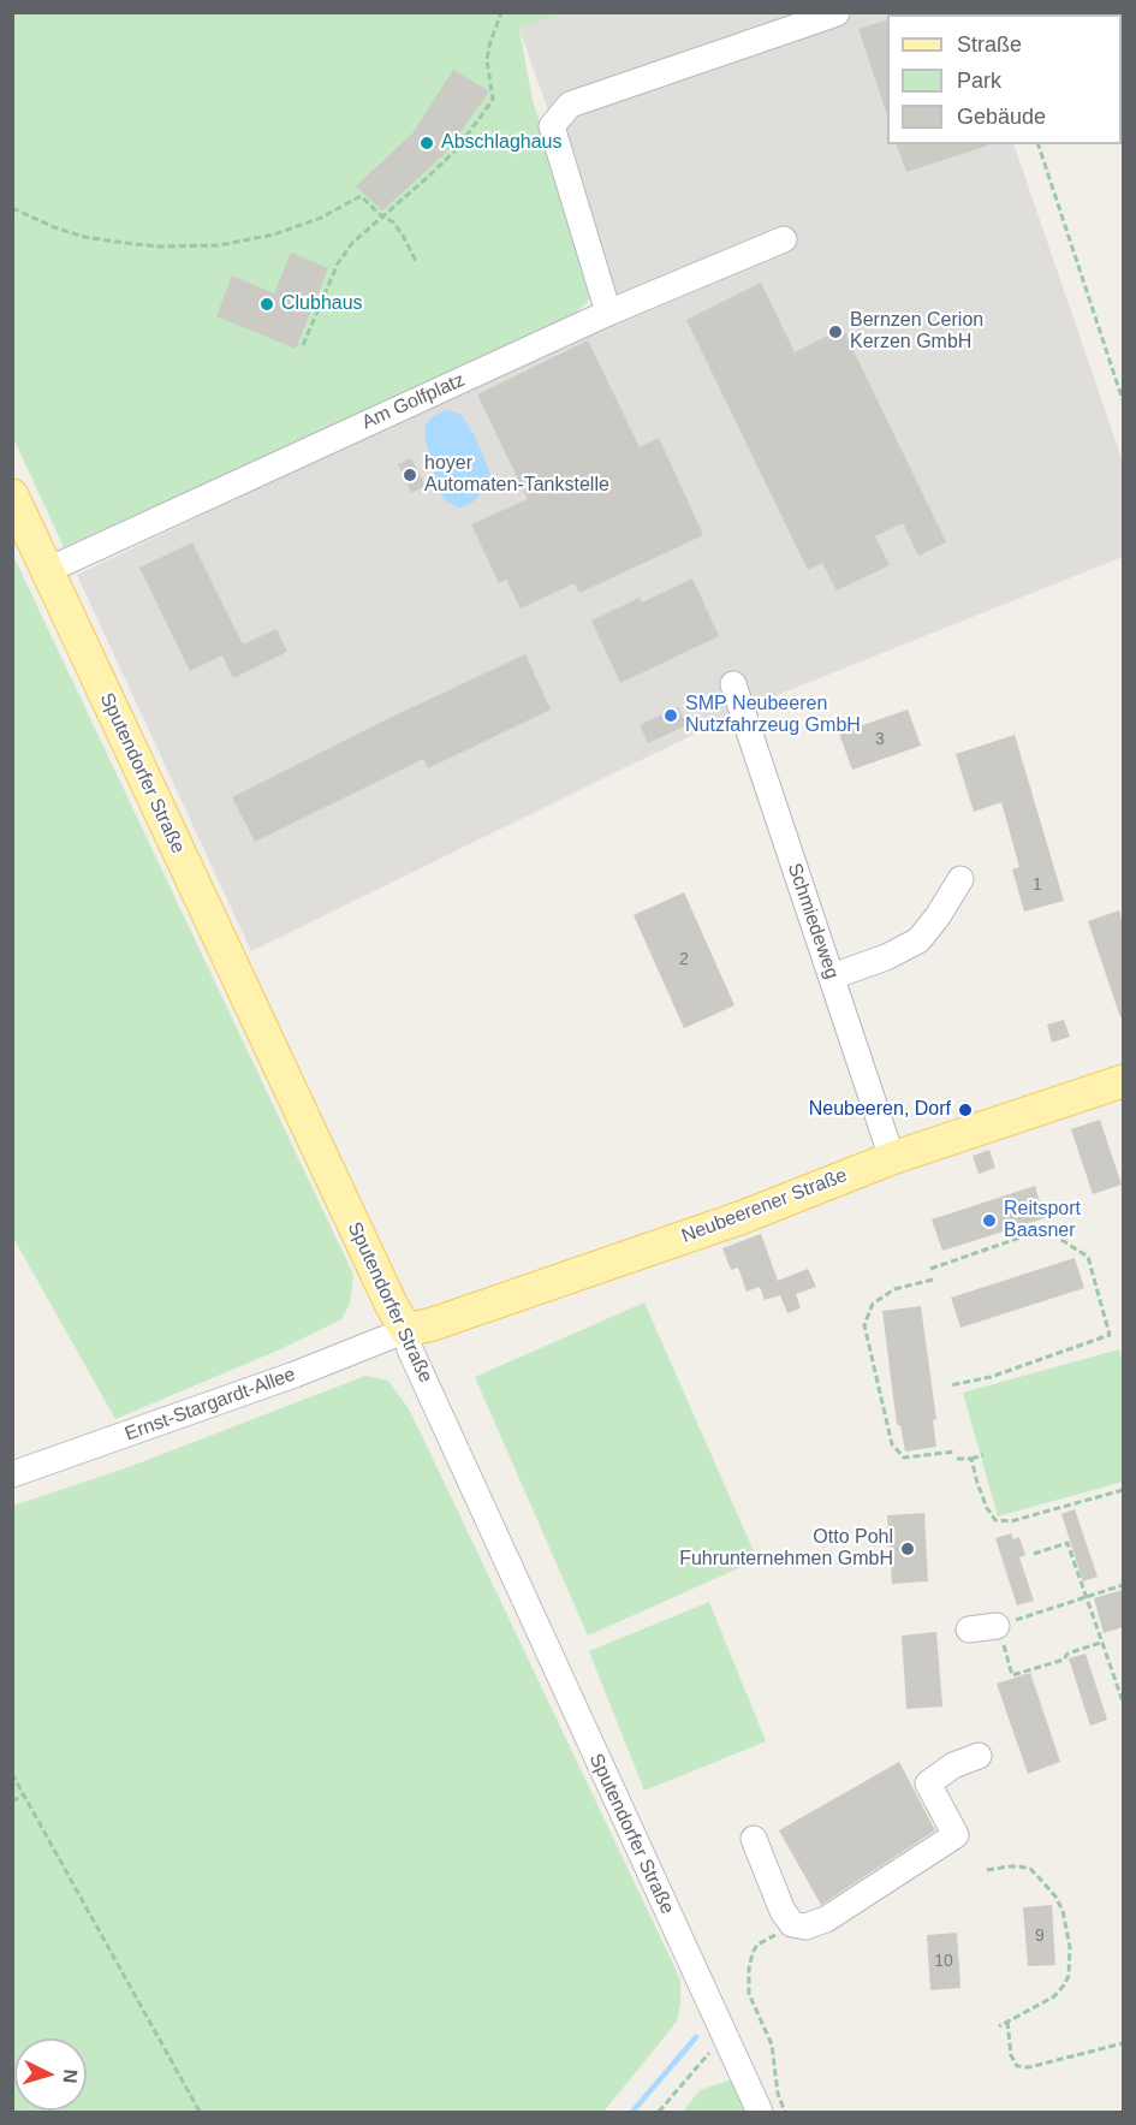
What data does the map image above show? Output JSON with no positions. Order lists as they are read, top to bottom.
{
  "streets": {
    "main road": ["Sputendorfer Straße", "Neubeerener Straße"],
    "street": ["Am Golfplatz", "Schmiedeweg", "Ernst-Stargardt-Allee"]
  },
  "crossings": [
    ["Am Golfplatz", "Sputendorfer Straße"],
    ["Sputendorfer Straße", "Neubeerener Straße"],
    ["Sputendorfer Straße", "Ernst-Stargardt-Allee"],
    ["Schmiedeweg", "Neubeerener Straße"],
    ["Neubeerener Straße", "Ernst-Stargardt-Allee"]
  ],
  "places": [
    "Abschlaghaus",
    "Clubhaus",
    "Bernzen Cerion Kerzen GmbH",
    "hoyer Automaten-Tankstelle",
    "SMP Neubeeren Nutzfahrzeug GmbH",
    "Neubeeren, Dorf",
    "Reitsport Baasner",
    "Otto Pohl Fuhrunternehmen GmbH"
  ],
  "house_numbers": [
    "3",
    "1",
    "2",
    "9",
    "10"
  ],
  "legend": ["Straße", "Park", "Gebäude"],
  "north": "right"
}
